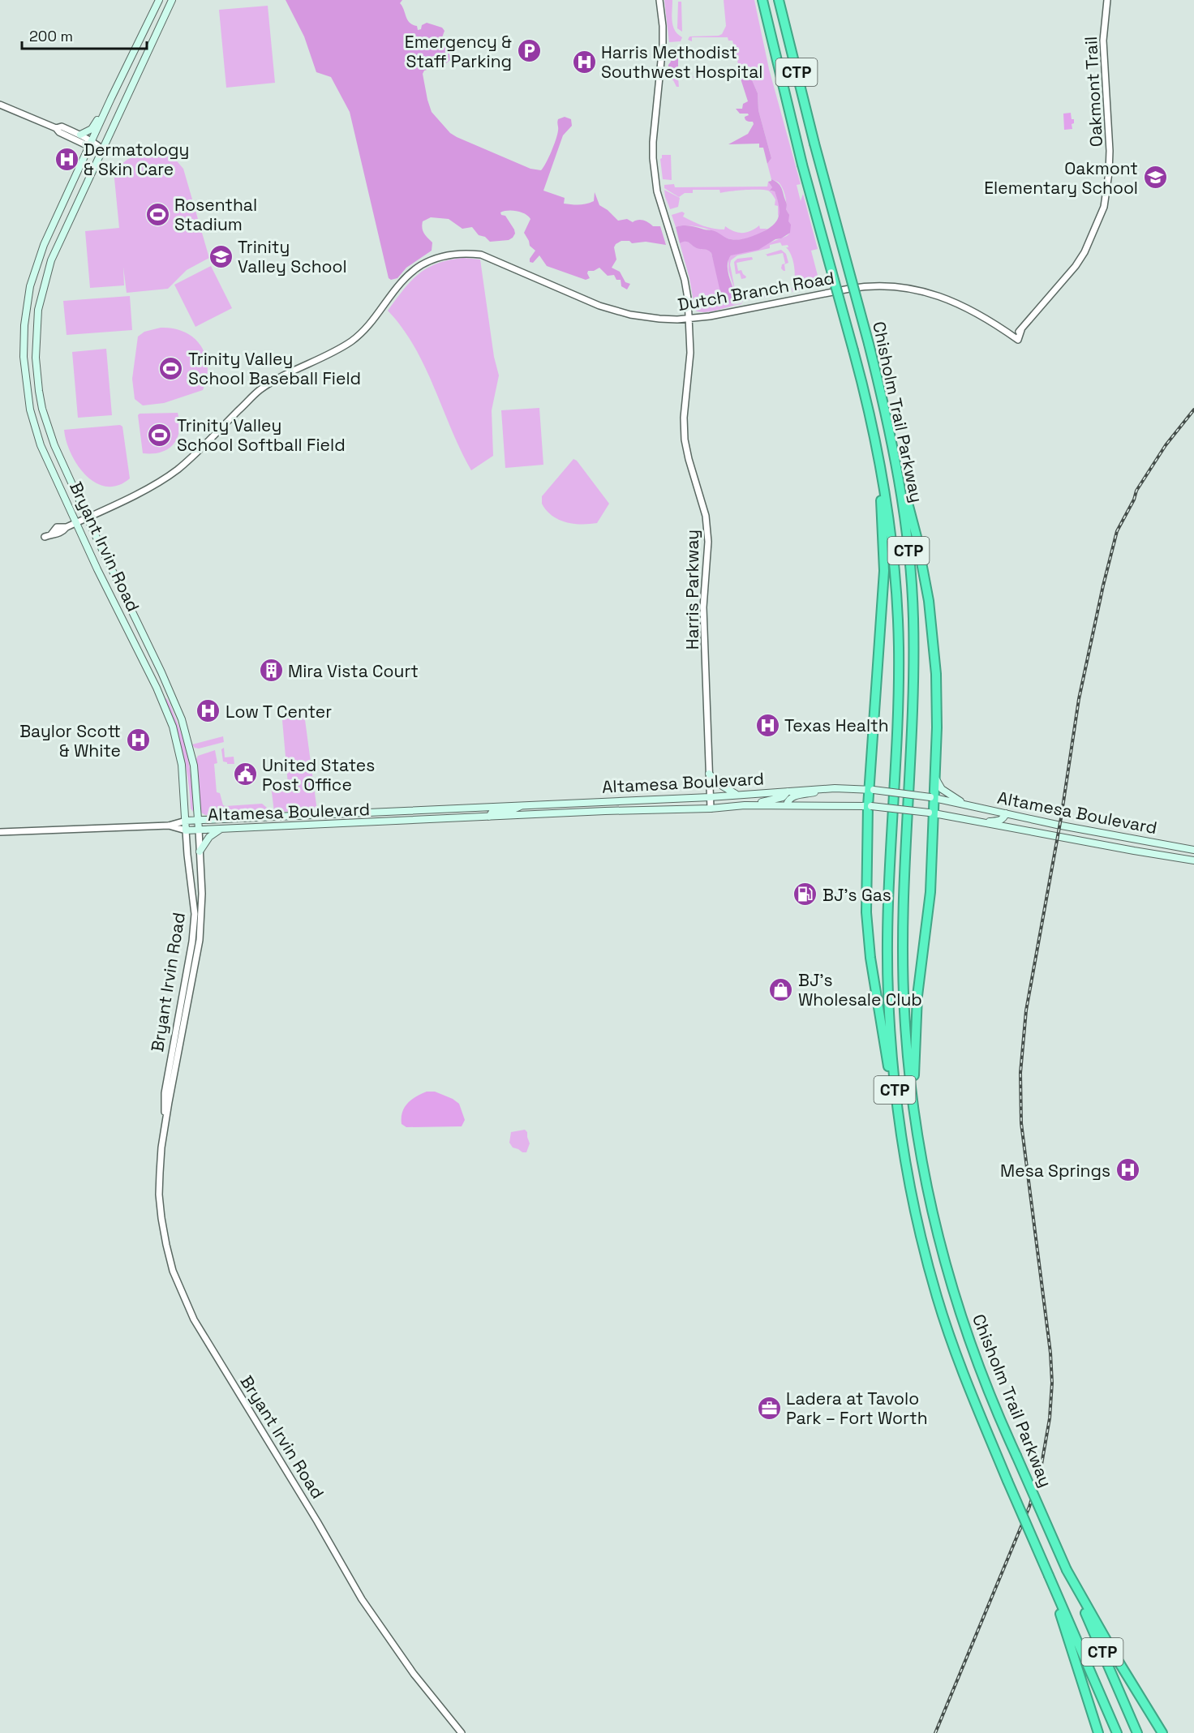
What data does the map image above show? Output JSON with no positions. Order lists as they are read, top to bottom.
{
  "streets": {
    "highway": ["CTP", "Chisholm Trail Parkway"],
    "main road": ["Bryant Irvin Road", "Altamesa Boulevard"],
    "street": ["Oakmont Trail", "Dutch Branch Road", "Harris Parkway"]
  },
  "crossings": [
    ["Oakmont Trail", "Dutch Branch Road"],
    ["Dutch Branch Road", "Bryant Irvin Road"],
    ["Dutch Branch Road", "Harris Parkway"],
    ["Bryant Irvin Road", "Altamesa Boulevard"],
    ["Harris Parkway", "Altamesa Boulevard"]
  ],
  "places": {
    "parking": ["Emergency & Staff Parking"],
    "hospital": [
      "Harris Methodist Southwest Hospital",
      "Dermatology & Skin Care",
      "Low T Center",
      "Texas Health",
      "Baylor Scott & White",
      "Mesa Springs"
    ],
    "school or university": ["Oakmont Elementary School", "Trinity Valley School"],
    "sports": ["Rosenthal Stadium", "Trinity Valley School Baseball Field", "Trinity Valley School Softball Field"],
    "building": ["Mira Vista Court"],
    "public building": ["United States Post Office"],
    "fuel station": ["BJ's Gas"],
    "shop": ["BJ's Wholesale Club"],
    "office": ["Ladera at Tavolo Park – Fort Worth"]
  },
  "scale_bar": "200 m"
}
